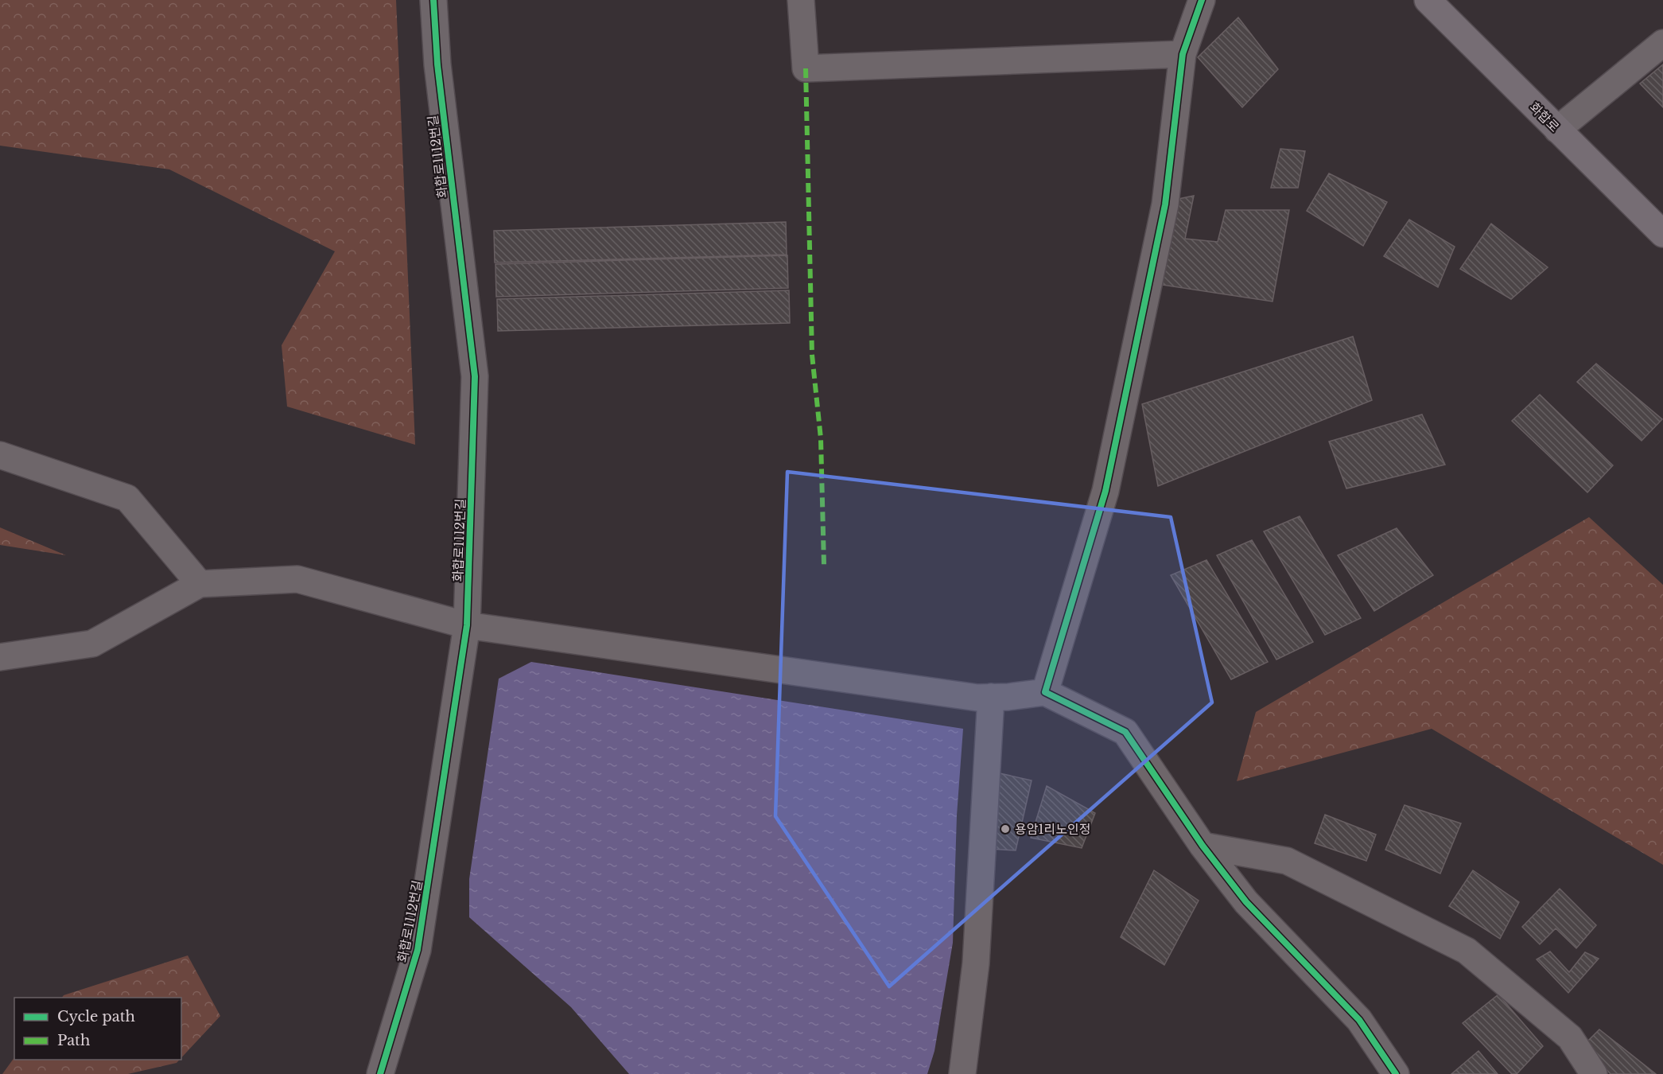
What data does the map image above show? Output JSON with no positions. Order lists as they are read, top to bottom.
{
  "streets": {
    "main road": ["화합로"],
    "street": ["화합로1112번길"]
  },
  "places": ["용암1리노인정"],
  "legend": ["Cycle path", "Path"]
}
